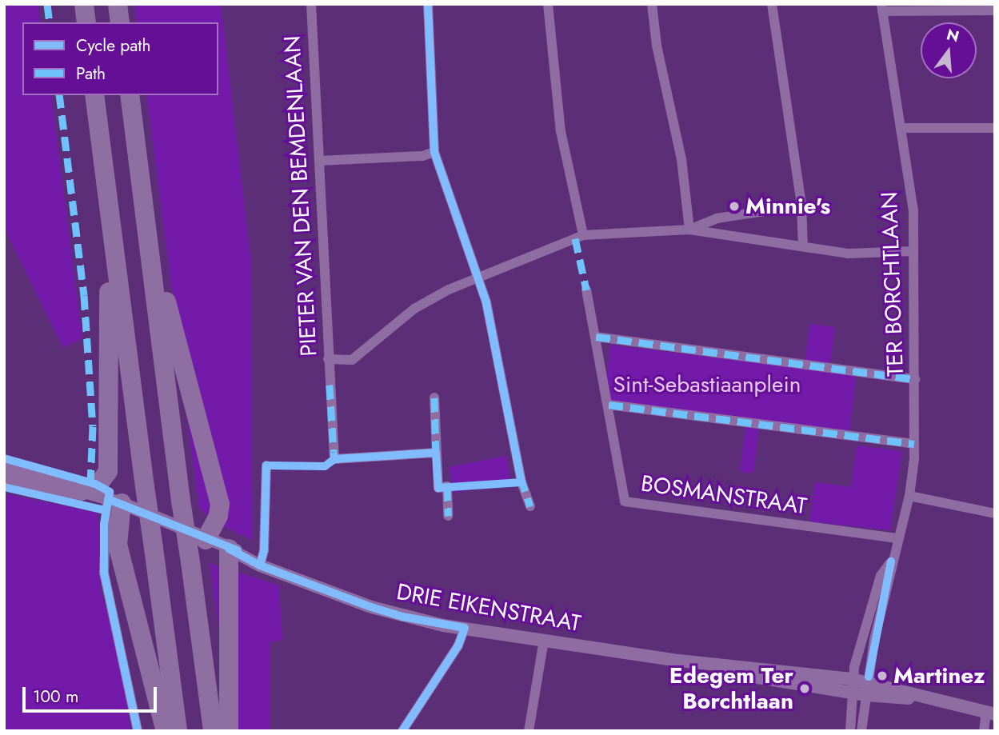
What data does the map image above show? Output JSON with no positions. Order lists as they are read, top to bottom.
{
  "streets": {
    "street": [
      "PIETER VAN DEN BEMDENLAAN",
      "TER BORCHTLAAN",
      "BOSMANSTRAAT",
      "DRIE EIKENSTRAAT"
    ]
  },
  "crossings": [
    ["TER BORCHTLAAN", "BOSMANSTRAAT"],
    ["TER BORCHTLAAN", "DRIE EIKENSTRAAT"]
  ],
  "parks": ["Sint-Sebastiaanplein"],
  "places": ["Minnie's", "Martinez", "Edegem Ter Borchtlaan"],
  "legend": ["Cycle path", "Path"],
  "scale_bar": "100 m",
  "north": "top"
}
